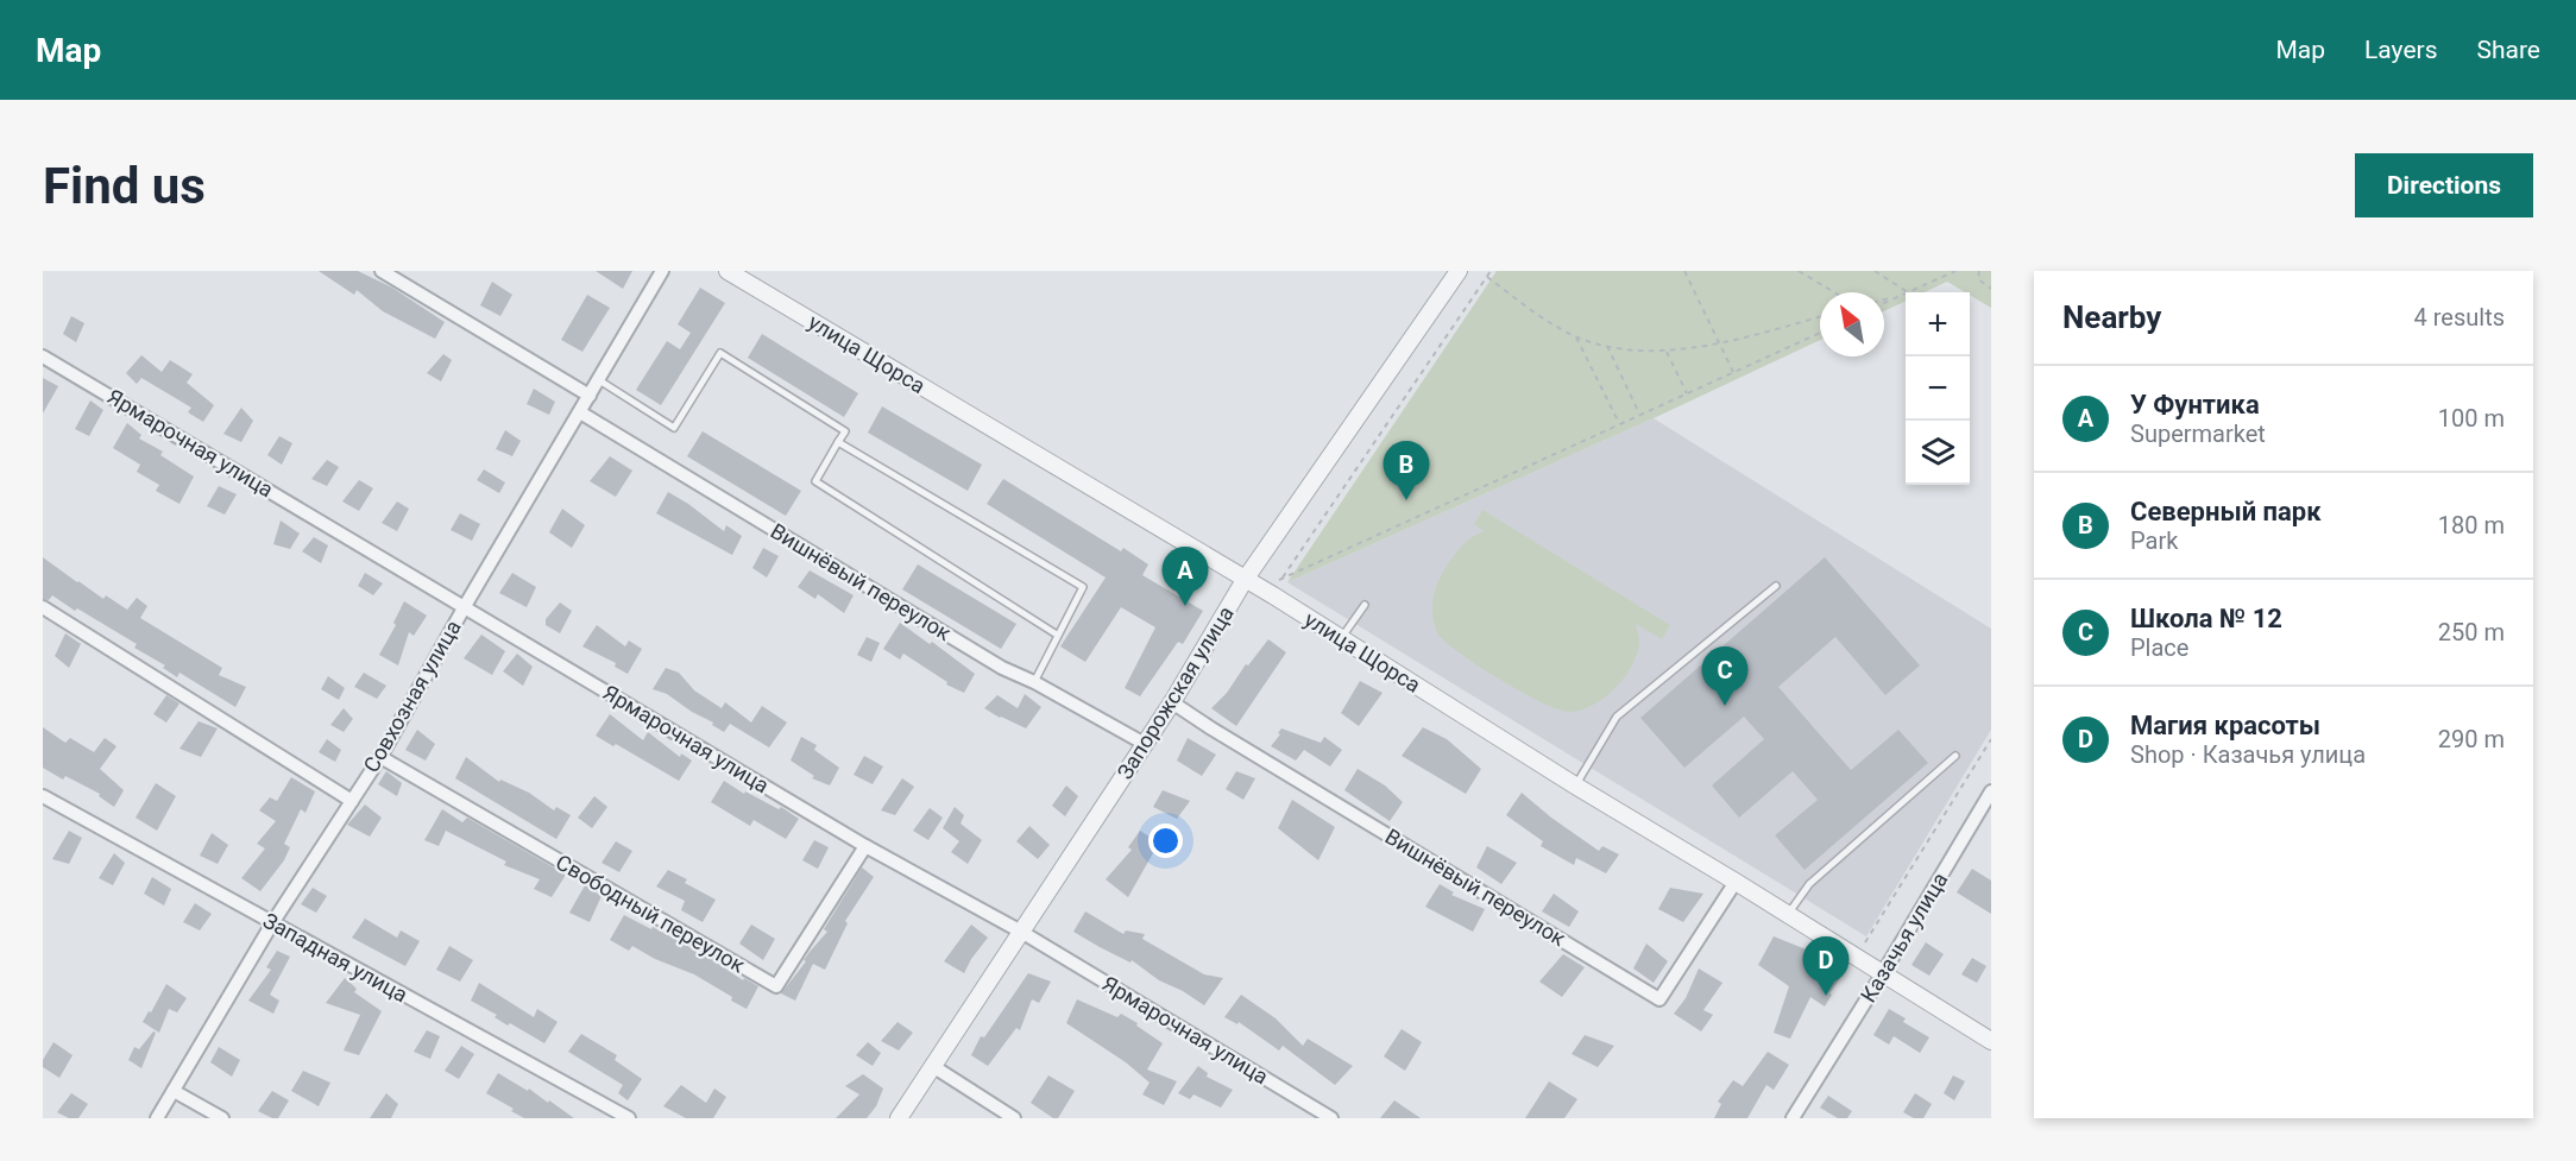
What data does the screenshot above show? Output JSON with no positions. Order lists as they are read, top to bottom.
{
  "streets": {
    "street": [
      "улица Щорса",
      "Ярмарочная улица",
      "Вишнёвый переулок",
      "Запорожская улица",
      "Совхозная улица",
      "Свободный переулок",
      "Казачья улица",
      "Западная улица"
    ]
  },
  "crossings": [
    ["улица Щорса", "Вишнёвый переулок"],
    ["улица Щорса", "Запорожская улица"],
    ["улица Щорса", "Казачья улица"],
    ["Ярмарочная улица", "Запорожская улица"],
    ["Ярмарочная улица", "Совхозная улица"],
    ["Ярмарочная улица", "Свободный переулок"],
    ["Вишнёвый переулок", "Запорожская улица"],
    ["Вишнёвый переулок", "Совхозная улица"],
    ["Совхозная улица", "Свободный переулок"],
    ["Совхозная улица", "Западная улица"]
  ],
  "north": "top left",
  "page": {
    "header": "Map",
    "nav": ["Map", "Layers", "Share"],
    "buttons": "Directions",
    "title": "Find us",
    "heading": ["Nearby", "4 results"],
    "map_buttons": ["+", "−"],
    "list": [
      {
        "mark": "A",
        "name": "У Фунтика",
        "note": "Supermarket",
        "value": "100 m"
      },
      {
        "mark": "B",
        "name": "Северный парк",
        "note": "Park",
        "value": "180 m"
      },
      {
        "mark": "C",
        "name": "Школа № 12",
        "note": "Place",
        "value": "250 m"
      },
      {
        "mark": "D",
        "name": "Магия красоты",
        "note": "Shop · Казачья улица",
        "value": "290 m"
      }
    ],
    "pins": [
      "B",
      "A",
      "C",
      "D"
    ]
  }
}
